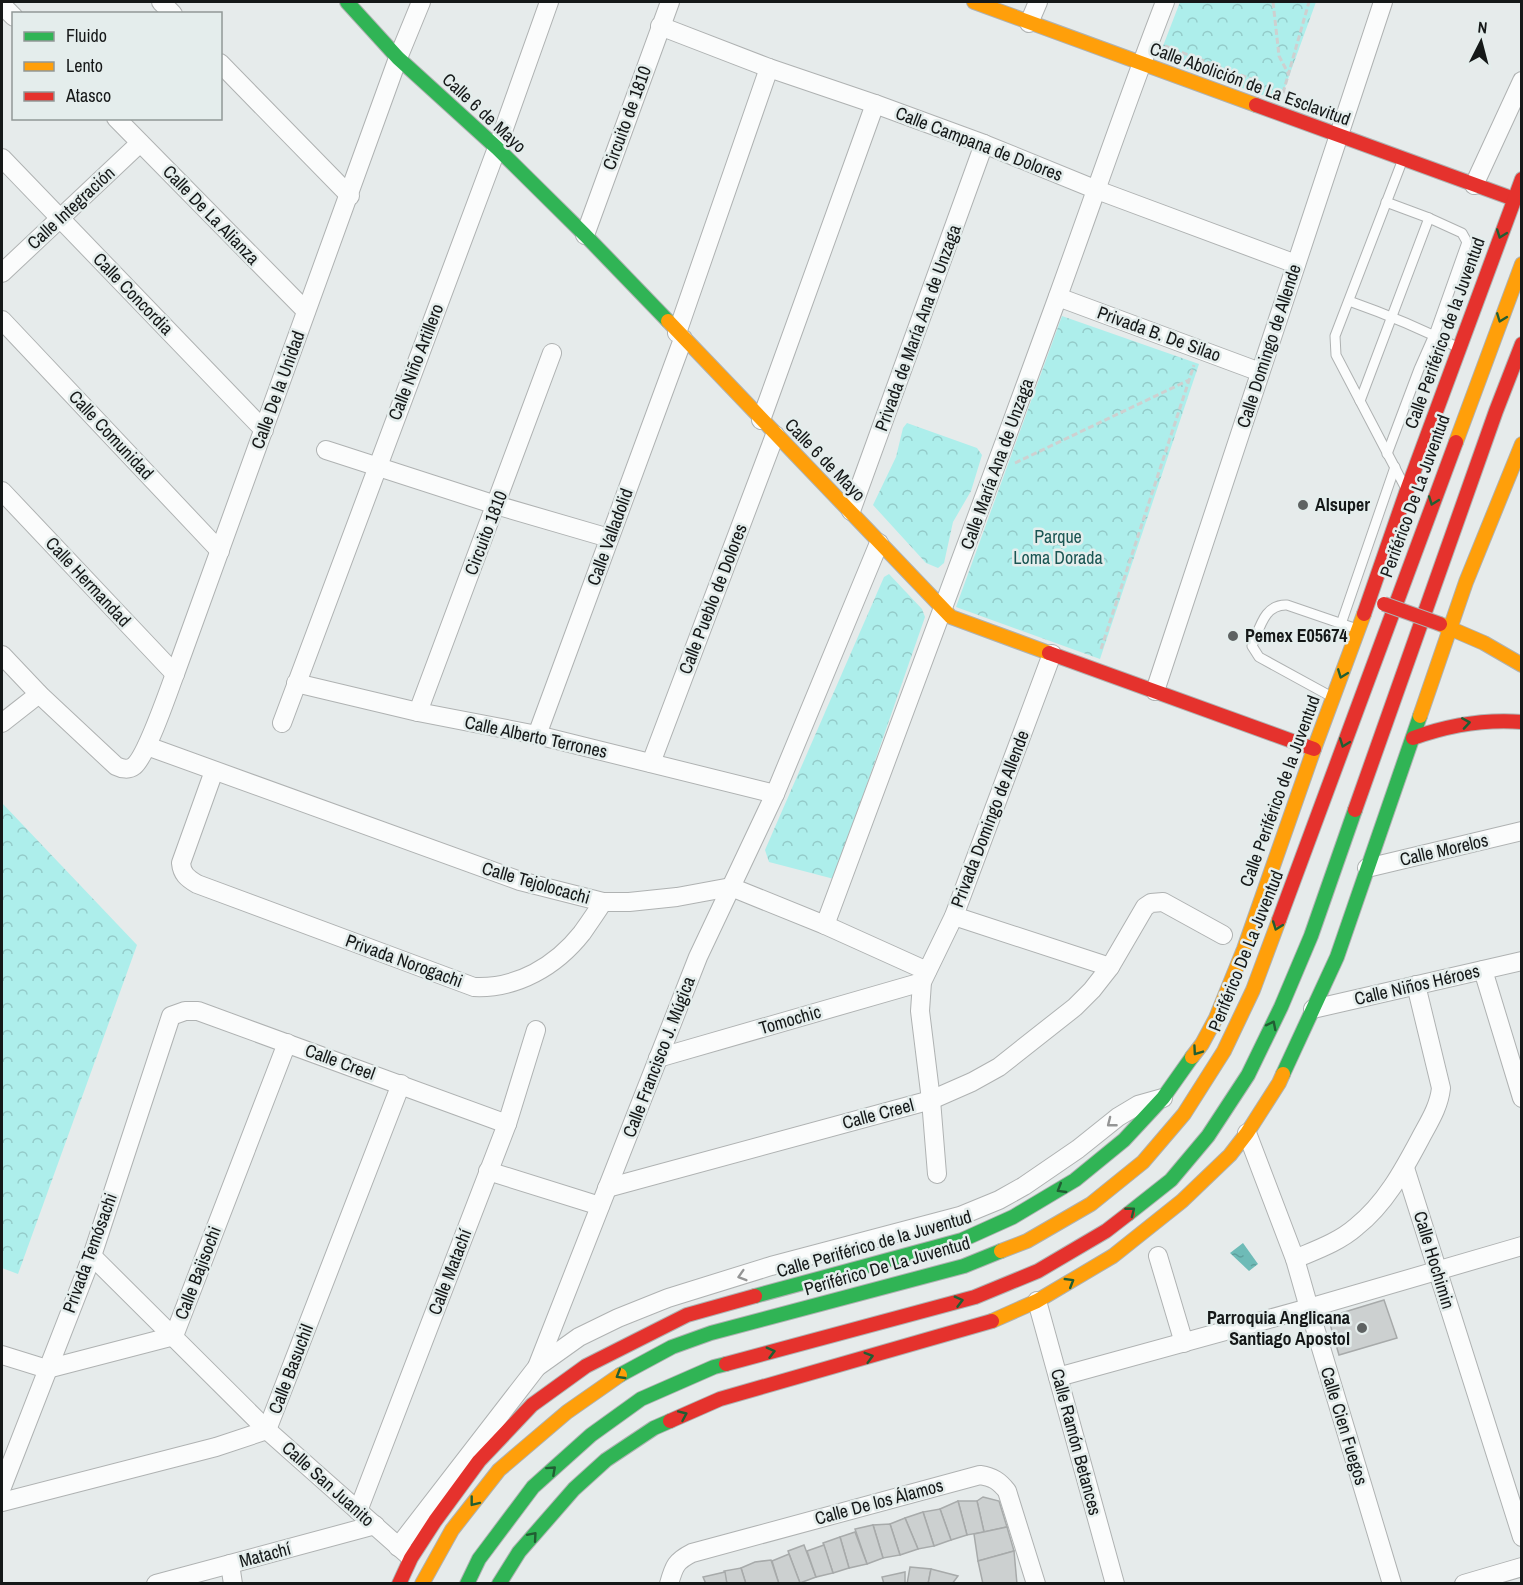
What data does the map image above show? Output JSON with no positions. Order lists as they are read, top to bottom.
{
  "streets": {
    "main road": [
      "Calle Abolición de La Esclavitud",
      "Calle 6 de Mayo",
      "Calle Periférico de la Juventud",
      "Periférico De La Juventud"
    ],
    "street": [
      "Circuito de 1810",
      "Calle Campana de Dolores",
      "Calle Integración",
      "Calle De La Alianza",
      "Calle Concordia",
      "Privada de María Ana de Unzaga",
      "Privada B. De Silao",
      "Calle Domingo de Allende",
      "Calle Niño Artillero",
      "Calle De la Unidad",
      "Calle Comunidad",
      "Calle María Ana de Unzaga",
      "Circuito 1810",
      "Calle Valladolid",
      "Calle Hermandad",
      "Calle Pueblo de Dolores",
      "Calle Alberto Terrones",
      "Privada Domingo de Allende",
      "Calle Morelos",
      "Calle Tejolocachi",
      "Privada Norogachi",
      "Calle Niños Héroes",
      "Tomochic",
      "Calle Francisco J. Múgica",
      "Calle Creel",
      "Privada Temósachi",
      "Calle Hochimin",
      "Calle Matachí",
      "Calle Bajisochi",
      "Calle Basuchil",
      "Calle Cien Fuegos",
      "Calle Ramón Betances",
      "Calle San Juanito",
      "Calle De los Álamos",
      "Matachí"
    ]
  },
  "crossings": [
    ["Calle Abolición de La Esclavitud", "Calle Periférico de la Juventud"],
    ["Calle Abolición de La Esclavitud", "Calle Domingo de Allende"],
    ["Calle Abolición de La Esclavitud", "Calle María Ana de Unzaga"],
    ["Calle 6 de Mayo", "Circuito de 1810"],
    ["Calle 6 de Mayo", "Privada de María Ana de Unzaga"],
    ["Calle 6 de Mayo", "Calle Periférico de la Juventud"],
    ["Calle 6 de Mayo", "Calle Domingo de Allende"],
    ["Calle 6 de Mayo", "Calle Niño Artillero"],
    ["Calle 6 de Mayo", "Calle De la Unidad"],
    ["Calle 6 de Mayo", "Calle María Ana de Unzaga"],
    ["Calle 6 de Mayo", "Calle Valladolid"],
    ["Calle 6 de Mayo", "Calle Pueblo de Dolores"],
    ["Calle 6 de Mayo", "Privada Domingo de Allende"],
    ["Calle 6 de Mayo", "Calle Francisco J. Múgica"],
    ["Circuito de 1810", "Calle Campana de Dolores"],
    ["Calle Campana de Dolores", "Privada de María Ana de Unzaga"],
    ["Calle Campana de Dolores", "Calle Domingo de Allende"],
    ["Calle Campana de Dolores", "Calle María Ana de Unzaga"],
    ["Calle Campana de Dolores", "Calle Valladolid"],
    ["Calle Integración", "Calle De La Alianza"],
    ["Calle Integración", "Calle Concordia"],
    ["Calle De La Alianza", "Calle De la Unidad"],
    ["Calle Concordia", "Calle De la Unidad"],
    ["Calle Periférico de la Juventud", "Calle Francisco J. Múgica"],
    ["Calle Periférico de la Juventud", "Calle San Juanito"],
    ["Privada B. De Silao", "Calle Domingo de Allende"],
    ["Privada B. De Silao", "Calle María Ana de Unzaga"],
    ["Calle Niño Artillero", "Calle Alberto Terrones"],
    ["Calle De la Unidad", "Calle Comunidad"],
    ["Calle De la Unidad", "Calle Hermandad"],
    ["Calle De la Unidad", "Calle Tejolocachi"],
    ["Circuito 1810", "Calle Alberto Terrones"],
    ["Calle Valladolid", "Calle Alberto Terrones"],
    ["Calle Pueblo de Dolores", "Calle Alberto Terrones"],
    ["Calle Alberto Terrones", "Calle Francisco J. Múgica"],
    ["Privada Domingo de Allende", "Tomochic"],
    ["Calle Tejolocachi", "Privada Norogachi"],
    ["Calle Tejolocachi", "Calle Francisco J. Múgica"],
    ["Tomochic", "Calle Francisco J. Múgica"],
    ["Calle Francisco J. Múgica", "Calle Creel"],
    ["Calle Francisco J. Múgica", "Calle San Juanito"],
    ["Calle Creel", "Privada Temósachi"],
    ["Calle Creel", "Calle Matachí"],
    ["Calle Creel", "Calle Bajisochi"],
    ["Calle Creel", "Calle Basuchil"],
    ["Privada Temósachi", "Calle Bajisochi"],
    ["Privada Temósachi", "Calle San Juanito"],
    ["Calle Matachí", "Calle San Juanito"],
    ["Calle Bajisochi", "Calle San Juanito"],
    ["Calle Basuchil", "Calle San Juanito"],
    ["Calle San Juanito", "Matachí"]
  ],
  "parks": ["Parque Loma Dorada"],
  "places": ["Alsuper", "Pemex E05674", "Parroquia Anglicana Santiago Apostol"],
  "legend": ["Fluido", "Lento", "Atasco"],
  "north": "top"
}
